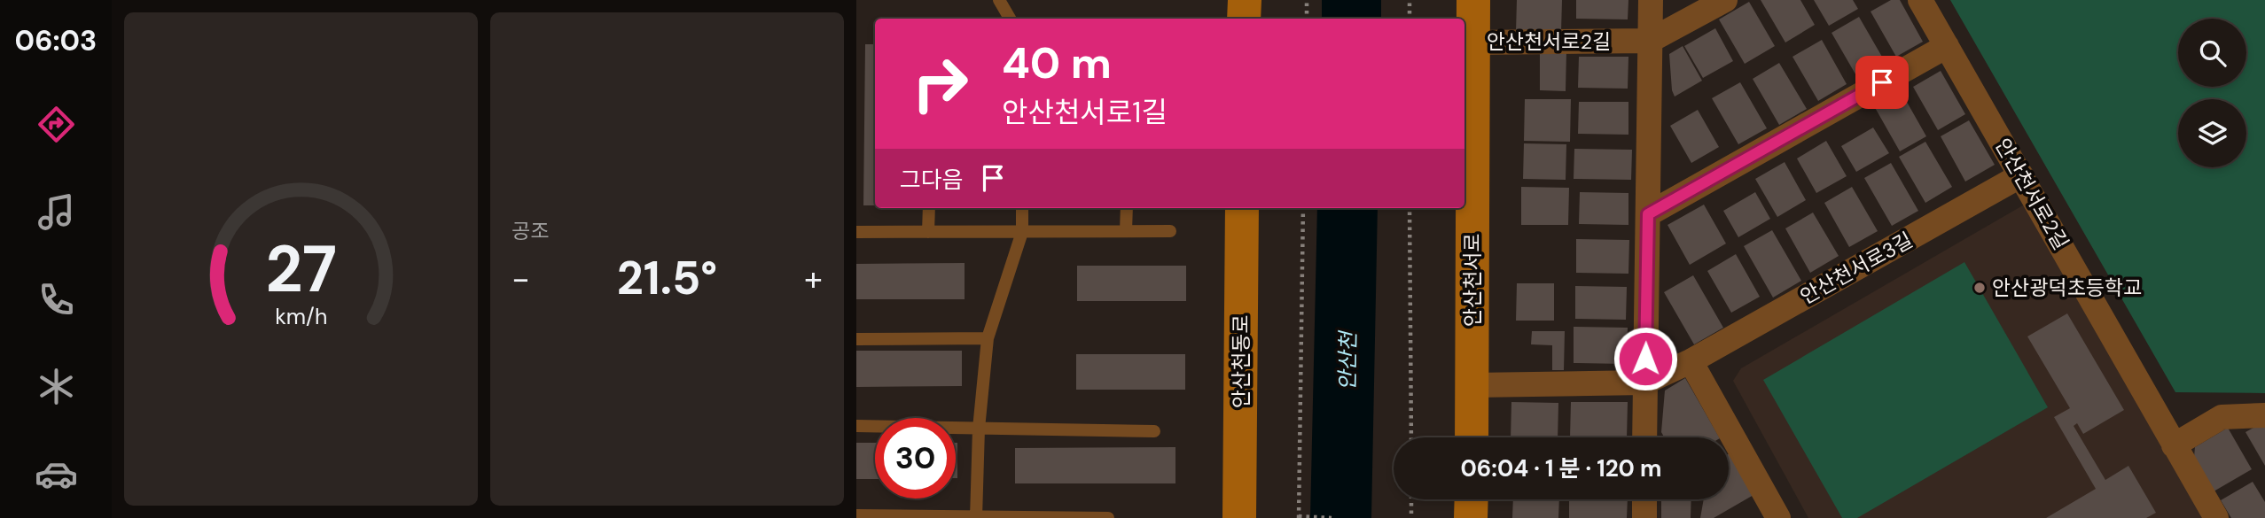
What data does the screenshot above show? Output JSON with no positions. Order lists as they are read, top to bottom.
{
  "streets": {
    "street": [
      "안산천서로2길",
      "안산천서로3길",
      "안산천서로",
      "안산천동로"
    ]
  },
  "crossings": [
    ["안산천서로2길", "안산천서로3길"],
    ["안산천서로2길", "안산천서로"],
    ["안산천서로3길", "안산천서로"]
  ],
  "water": ["안산천"],
  "places": ["안산광덕초등학교"],
  "page": {
    "tabs": "06:03",
    "tile": "공조",
    "turn": ["40 m", "안산천서로1길"],
    "then": "그다음",
    "heat": ["−", "21.5°", "+"],
    "limit": "30",
    "trip": "06:04 · 1 분 · 120 m",
    "gauge": ["27", "km/h"]
  }
}
